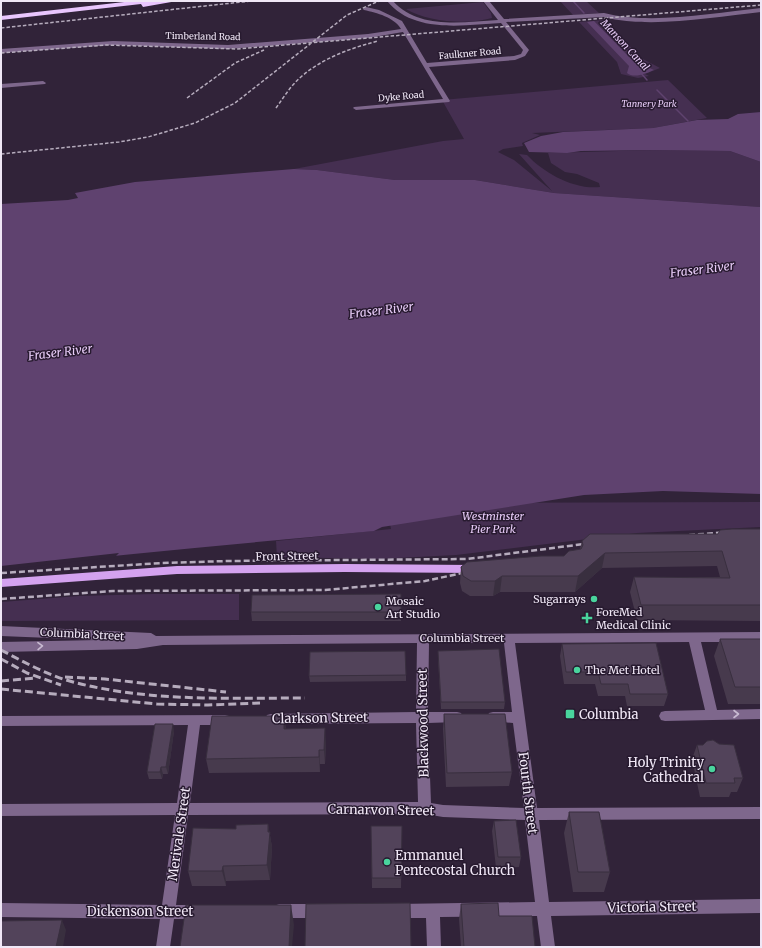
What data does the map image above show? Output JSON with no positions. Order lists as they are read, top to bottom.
{
  "streets": {
    "main road": ["Front Street"],
    "street": [
      "Timberland Road",
      "Faulkner Road",
      "Dyke Road",
      "Columbia Street",
      "Clarkson Street",
      "Blackwood Street",
      "Fourth Street",
      "Carnarvon Street",
      "Merivale Street",
      "Victoria Street",
      "Dickenson Street"
    ]
  },
  "crossings": [
    ["Faulkner Road", "Dyke Road"],
    ["Columbia Street", "Blackwood Street"],
    ["Columbia Street", "Fourth Street"],
    ["Clarkson Street", "Blackwood Street"],
    ["Clarkson Street", "Fourth Street"],
    ["Blackwood Street", "Carnarvon Street"],
    ["Fourth Street", "Carnarvon Street"],
    ["Fourth Street", "Victoria Street"],
    ["Carnarvon Street", "Merivale Street"],
    ["Merivale Street", "Dickenson Street"]
  ],
  "water": ["Manson Canal", "Fraser River"],
  "parks": ["Tannery Park", "Westminster Pier Park"],
  "places": {
    "other": [
      "Sugarrays",
      "Mosaic Art Studio",
      "The Met Hotel",
      "Holy Trinity Cathedral",
      "Emmanuel Pentecostal Church"
    ],
    "health": ["ForeMed Medical Clinic"],
    "transit": ["Columbia"]
  }
}
